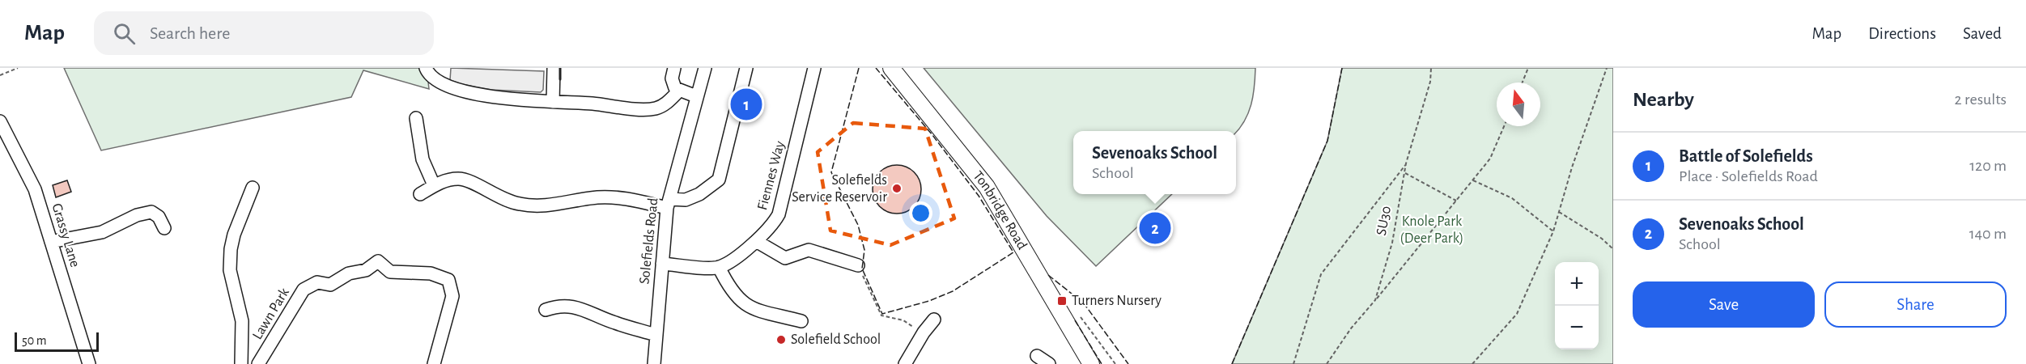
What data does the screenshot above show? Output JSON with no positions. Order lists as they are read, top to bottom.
{
  "streets": {
    "main road": ["Tonbridge Road"],
    "street": [
      "Fiennes Way",
      "Grassy Lane",
      "Solefields Road",
      "Lawn Park"
    ],
    "path": ["SU30"]
  },
  "parks": ["Knole Park (Deer Park)"],
  "places": {
    "other": ["Solefields Service Reservoir", "Solefield School"],
    "transit": ["Turners Nursery"]
  },
  "scale_bar": "50 m",
  "north": "top",
  "page": {
    "header": "Map",
    "search": "Search here",
    "nav": ["Map", "Directions", "Saved"],
    "heading": ["Nearby", "2 results"],
    "pins": ["1", "2"],
    "popup": ["Sevenoaks School", "School"],
    "list": [
      {
        "mark": "1",
        "name": "Battle of Solefields",
        "note": "Place · Solefields Road",
        "value": "120 m"
      },
      {
        "mark": "2",
        "name": "Sevenoaks School",
        "note": "School",
        "value": "140 m"
      }
    ],
    "map_buttons": ["+", "−"],
    "buttons": ["Save", "Share"],
    "scale": "50 m"
  }
}
